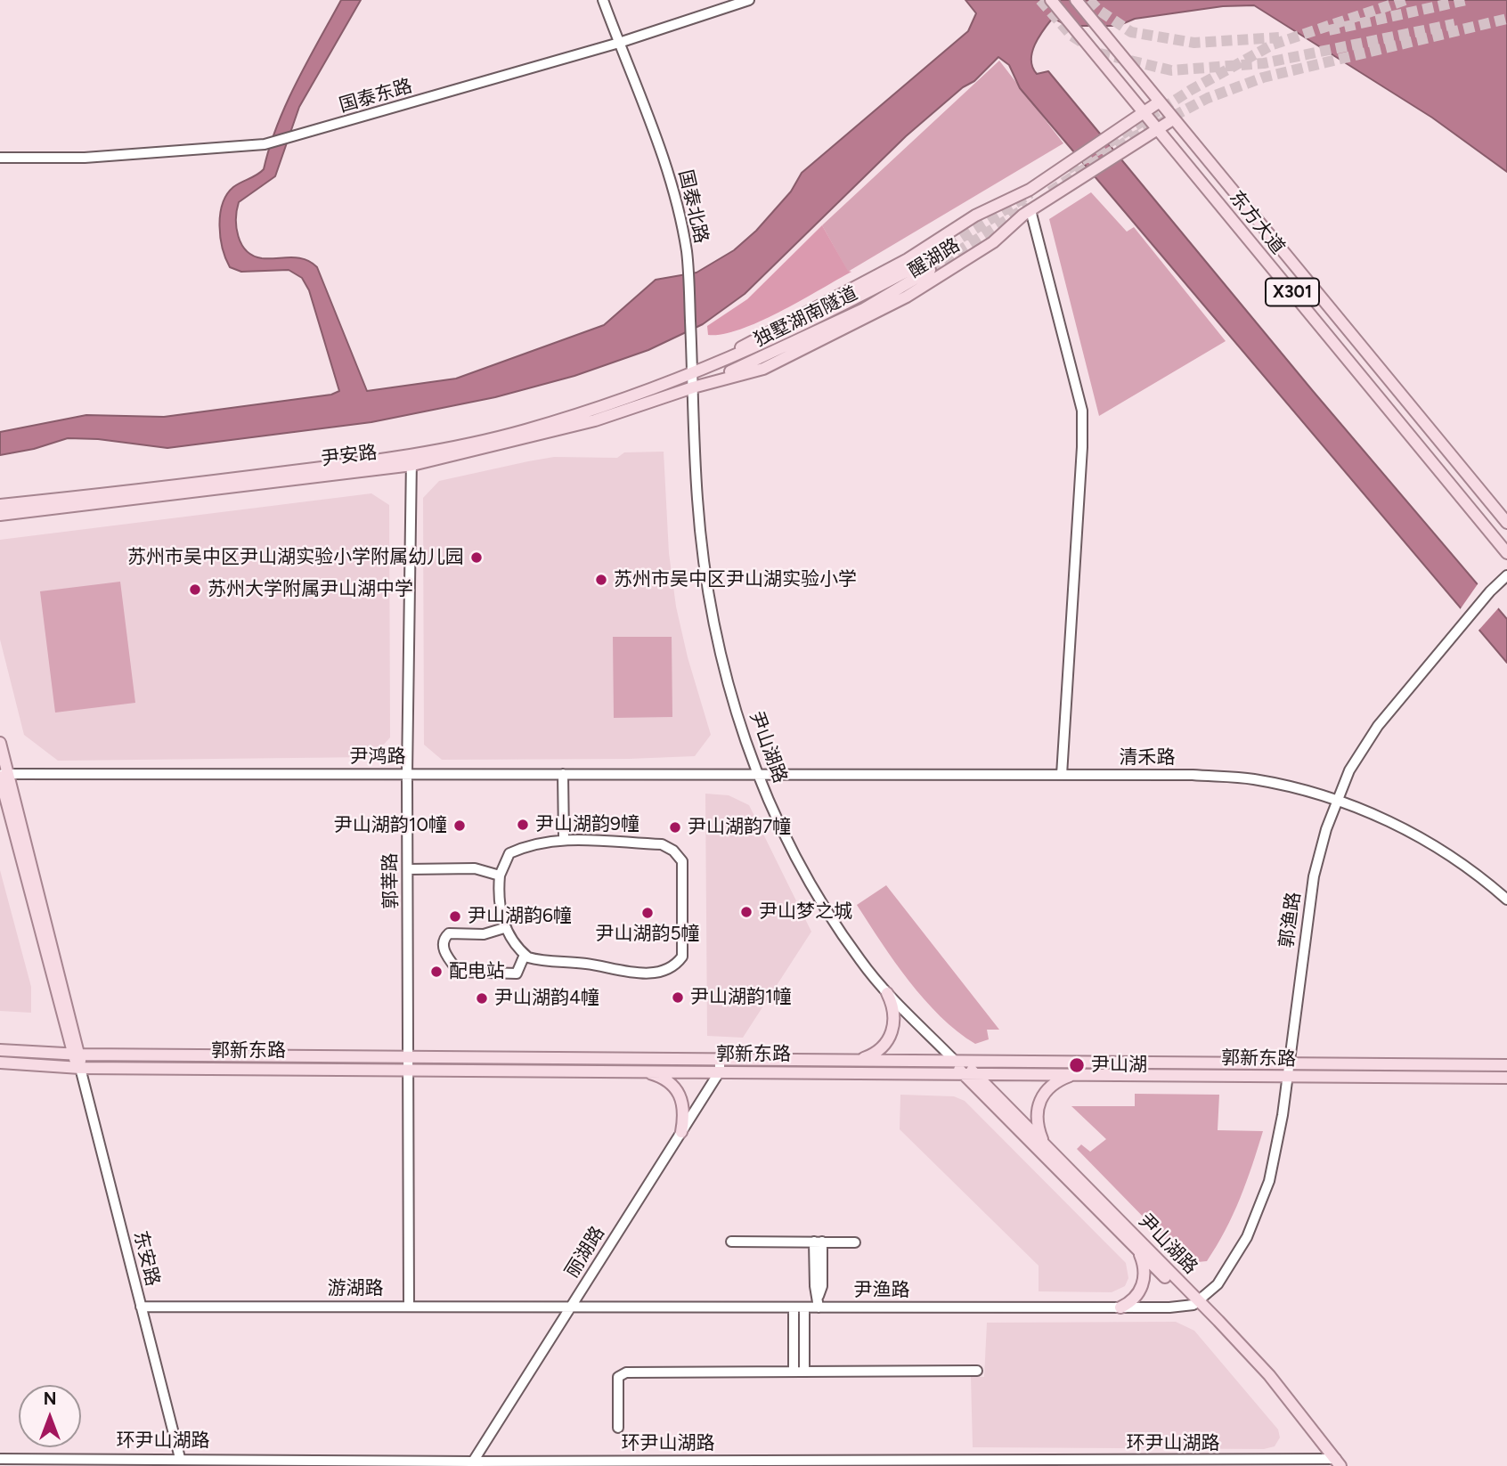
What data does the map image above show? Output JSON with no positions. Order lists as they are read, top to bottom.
{
  "streets": {
    "main road": [
      "东方大道",
      "醒湖路",
      "X301",
      "独墅湖南隧道",
      "尹安路",
      "尹山湖路",
      "郭新东路",
      "东安路"
    ],
    "street": [
      "国泰东路",
      "国泰北路",
      "尹鸿路",
      "清禾路",
      "郭莘路",
      "郭渔路",
      "丽湖路",
      "游湖路",
      "尹渔路",
      "环尹山湖路"
    ]
  },
  "crossings": [
    ["国泰东路", "国泰北路"],
    ["国泰北路", "醒湖路"],
    ["国泰北路", "独墅湖南隧道"],
    ["国泰北路", "尹安路"],
    ["国泰北路", "尹山湖路"],
    ["东方大道", "醒湖路"],
    ["醒湖路", "独墅湖南隧道"],
    ["醒湖路", "尹安路"],
    ["醒湖路", "尹山湖路"],
    ["独墅湖南隧道", "尹安路"],
    ["独墅湖南隧道", "尹山湖路"],
    ["尹安路", "尹山湖路"],
    ["尹安路", "郭莘路"],
    ["尹山湖路", "尹鸿路"],
    ["尹山湖路", "清禾路"],
    ["尹山湖路", "郭渔路"],
    ["尹山湖路", "郭新东路"],
    ["尹山湖路", "尹渔路"],
    ["尹山湖路", "环尹山湖路"],
    ["尹鸿路", "清禾路"],
    ["尹鸿路", "郭莘路"],
    ["尹鸿路", "东安路"],
    ["清禾路", "郭渔路"],
    ["郭莘路", "郭新东路"],
    ["郭莘路", "游湖路"],
    ["郭渔路", "郭新东路"],
    ["郭渔路", "尹渔路"],
    ["郭新东路", "丽湖路"],
    ["郭新东路", "东安路"],
    ["丽湖路", "游湖路"],
    ["丽湖路", "尹渔路"],
    ["丽湖路", "环尹山湖路"],
    ["东安路", "游湖路"],
    ["东安路", "环尹山湖路"],
    ["游湖路", "尹渔路"]
  ],
  "places": [
    "苏州市吴中区尹山湖实验小学附属幼儿园",
    "苏州市吴中区尹山湖实验小学",
    "苏州大学附属尹山湖中学",
    "尹山湖韵9幢",
    "尹山湖韵10幢",
    "尹山湖韵7幢",
    "尹山梦之城",
    "尹山湖韵5幢",
    "尹山湖韵6幢",
    "配电站",
    "尹山湖韵1幢",
    "尹山湖韵4幢",
    "尹山湖"
  ],
  "north": "top"
}
